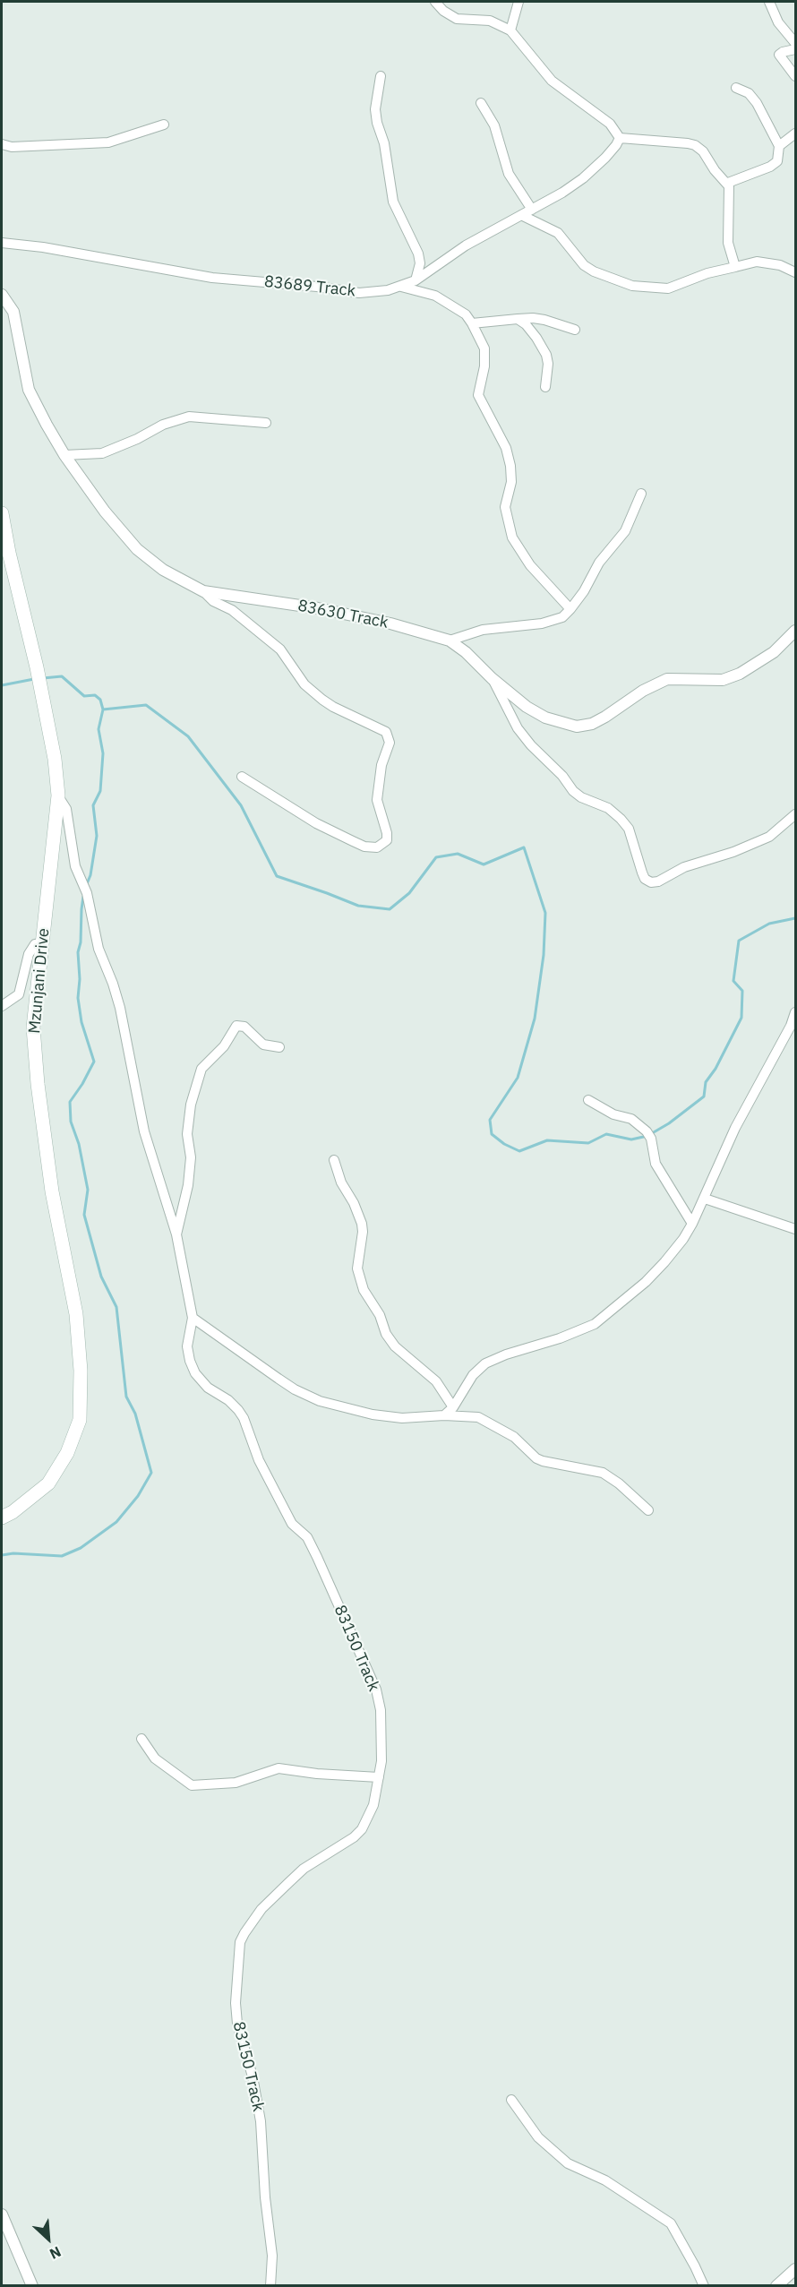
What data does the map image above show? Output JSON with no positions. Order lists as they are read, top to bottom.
{
  "streets": {
    "main road": ["Mzunjani Drive"],
    "street": ["83689 Track", "83630 Track", "83150 Track"]
  },
  "north": "bottom right"
}
